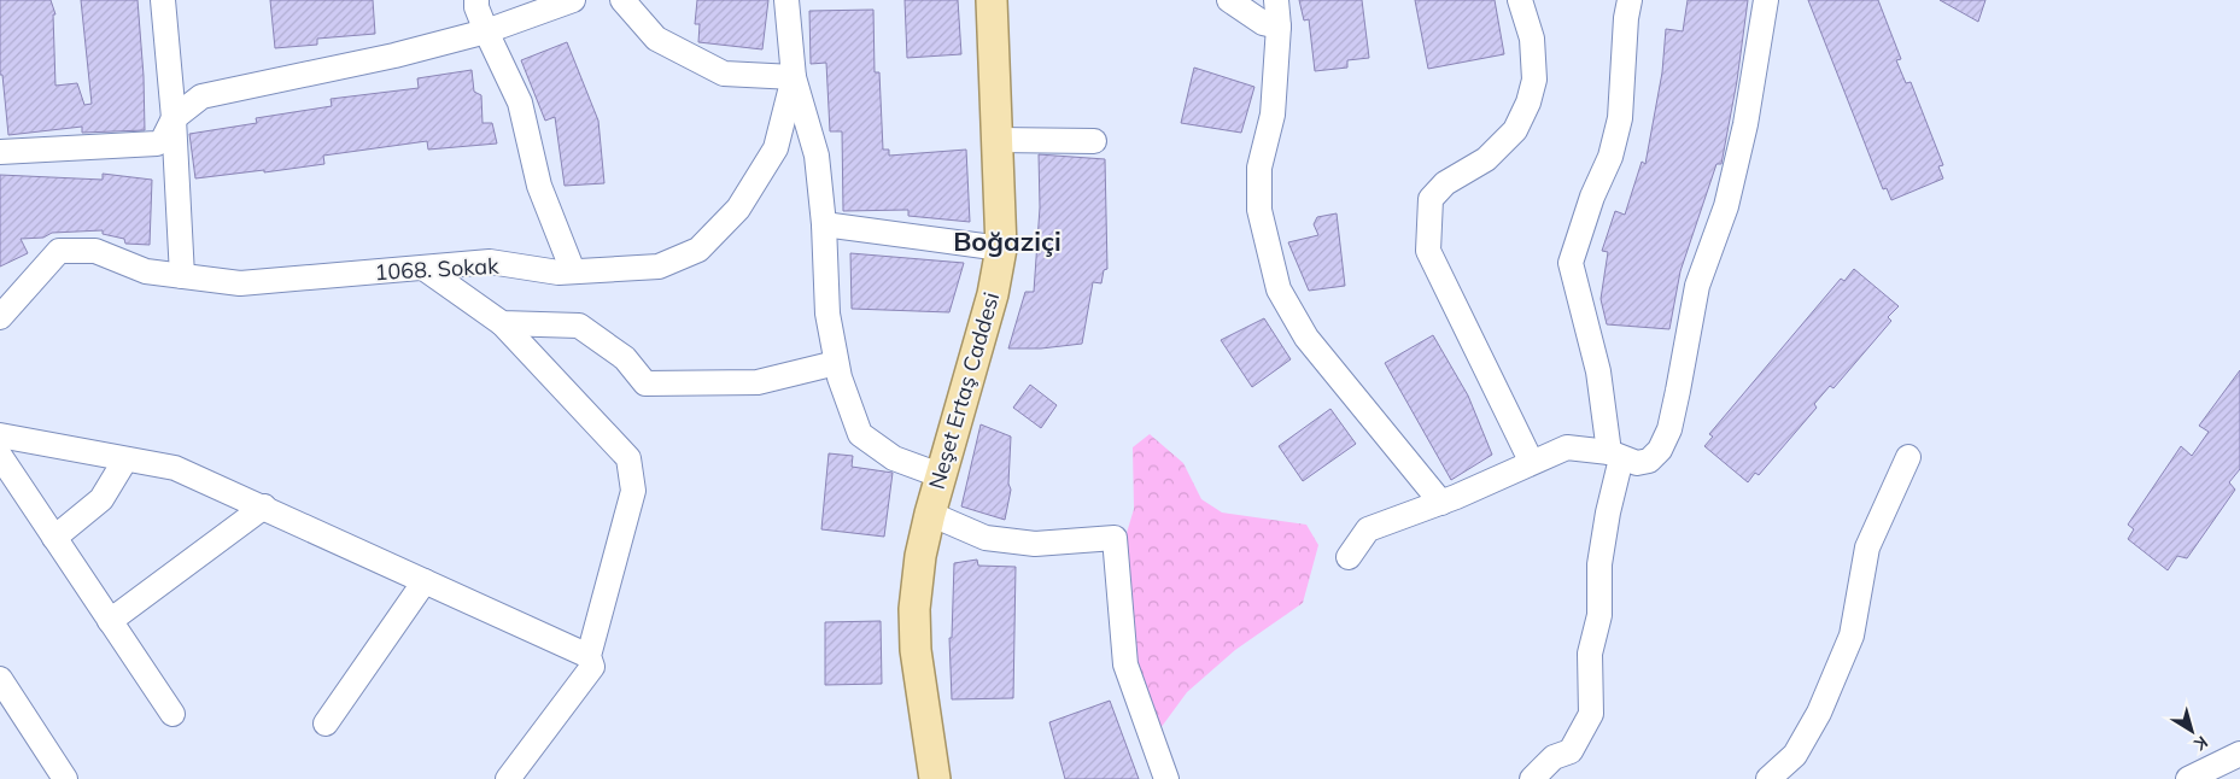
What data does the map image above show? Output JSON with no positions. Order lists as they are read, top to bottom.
{
  "streets": {
    "main road": ["Neşet Ertaş Caddesi"],
    "street": ["1068. Sokak"]
  },
  "districts": ["Boğaziçi"],
  "north": "bottom right"
}
